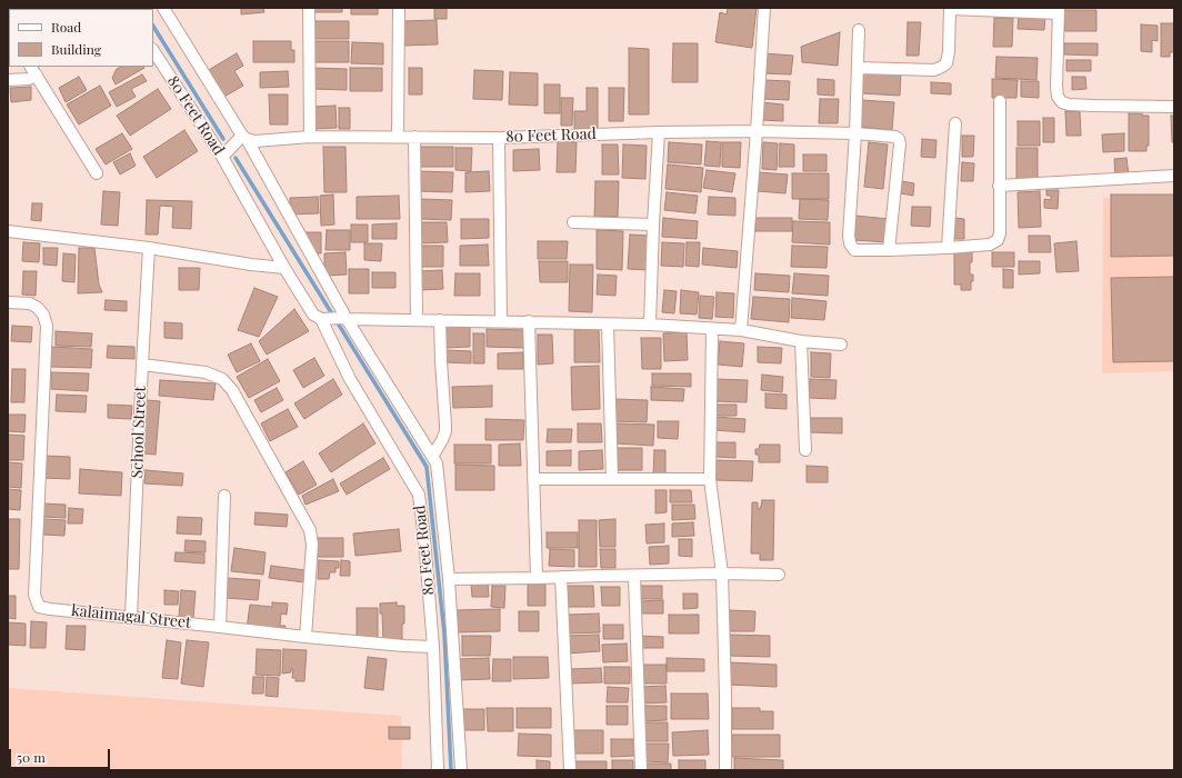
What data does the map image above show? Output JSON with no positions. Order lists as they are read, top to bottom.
{
  "streets": {
    "street": ["80 Feet Road", "School Street", "kalaimagal Street"]
  },
  "crossings": [
    ["80 Feet Road", "kalaimagal Street"],
    ["School Street", "kalaimagal Street"]
  ],
  "legend": ["Road", "Building"],
  "scale_bar": "50 m"
}
